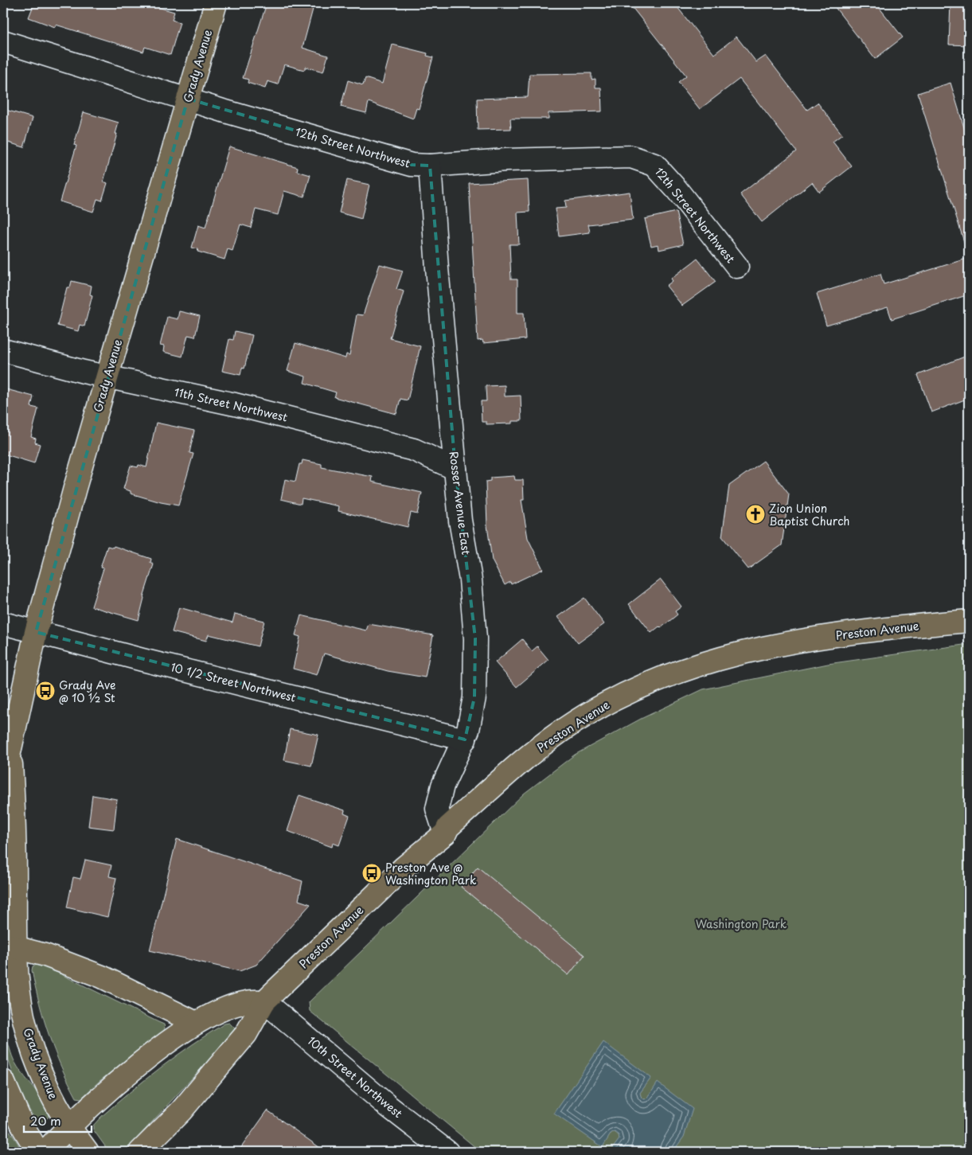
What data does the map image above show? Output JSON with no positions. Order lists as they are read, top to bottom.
{
  "streets": {
    "main road": ["Grady Avenue", "Preston Avenue"],
    "street": [
      "12th Street Northwest",
      "11th Street Northwest",
      "Rosser Avenue East",
      "10 1/2 Street Northwest",
      "10th Street Northwest"
    ]
  },
  "crossings": [
    ["Grady Avenue", "12th Street Northwest"],
    ["Grady Avenue", "11th Street Northwest"],
    ["Grady Avenue", "10 1/2 Street Northwest"],
    ["12th Street Northwest", "Rosser Avenue East"],
    ["11th Street Northwest", "Rosser Avenue East"],
    ["Rosser Avenue East", "Preston Avenue"],
    ["Rosser Avenue East", "10 1/2 Street Northwest"],
    ["Preston Avenue", "10th Street Northwest"]
  ],
  "parks": ["Washington Park"],
  "places": {
    "church": ["Zion Union Baptist Church"],
    "bus stop": ["Grady Ave @ 10 ½ St", "Preston Ave @ Washington Park"]
  },
  "scale_bar": "20 m"
}
